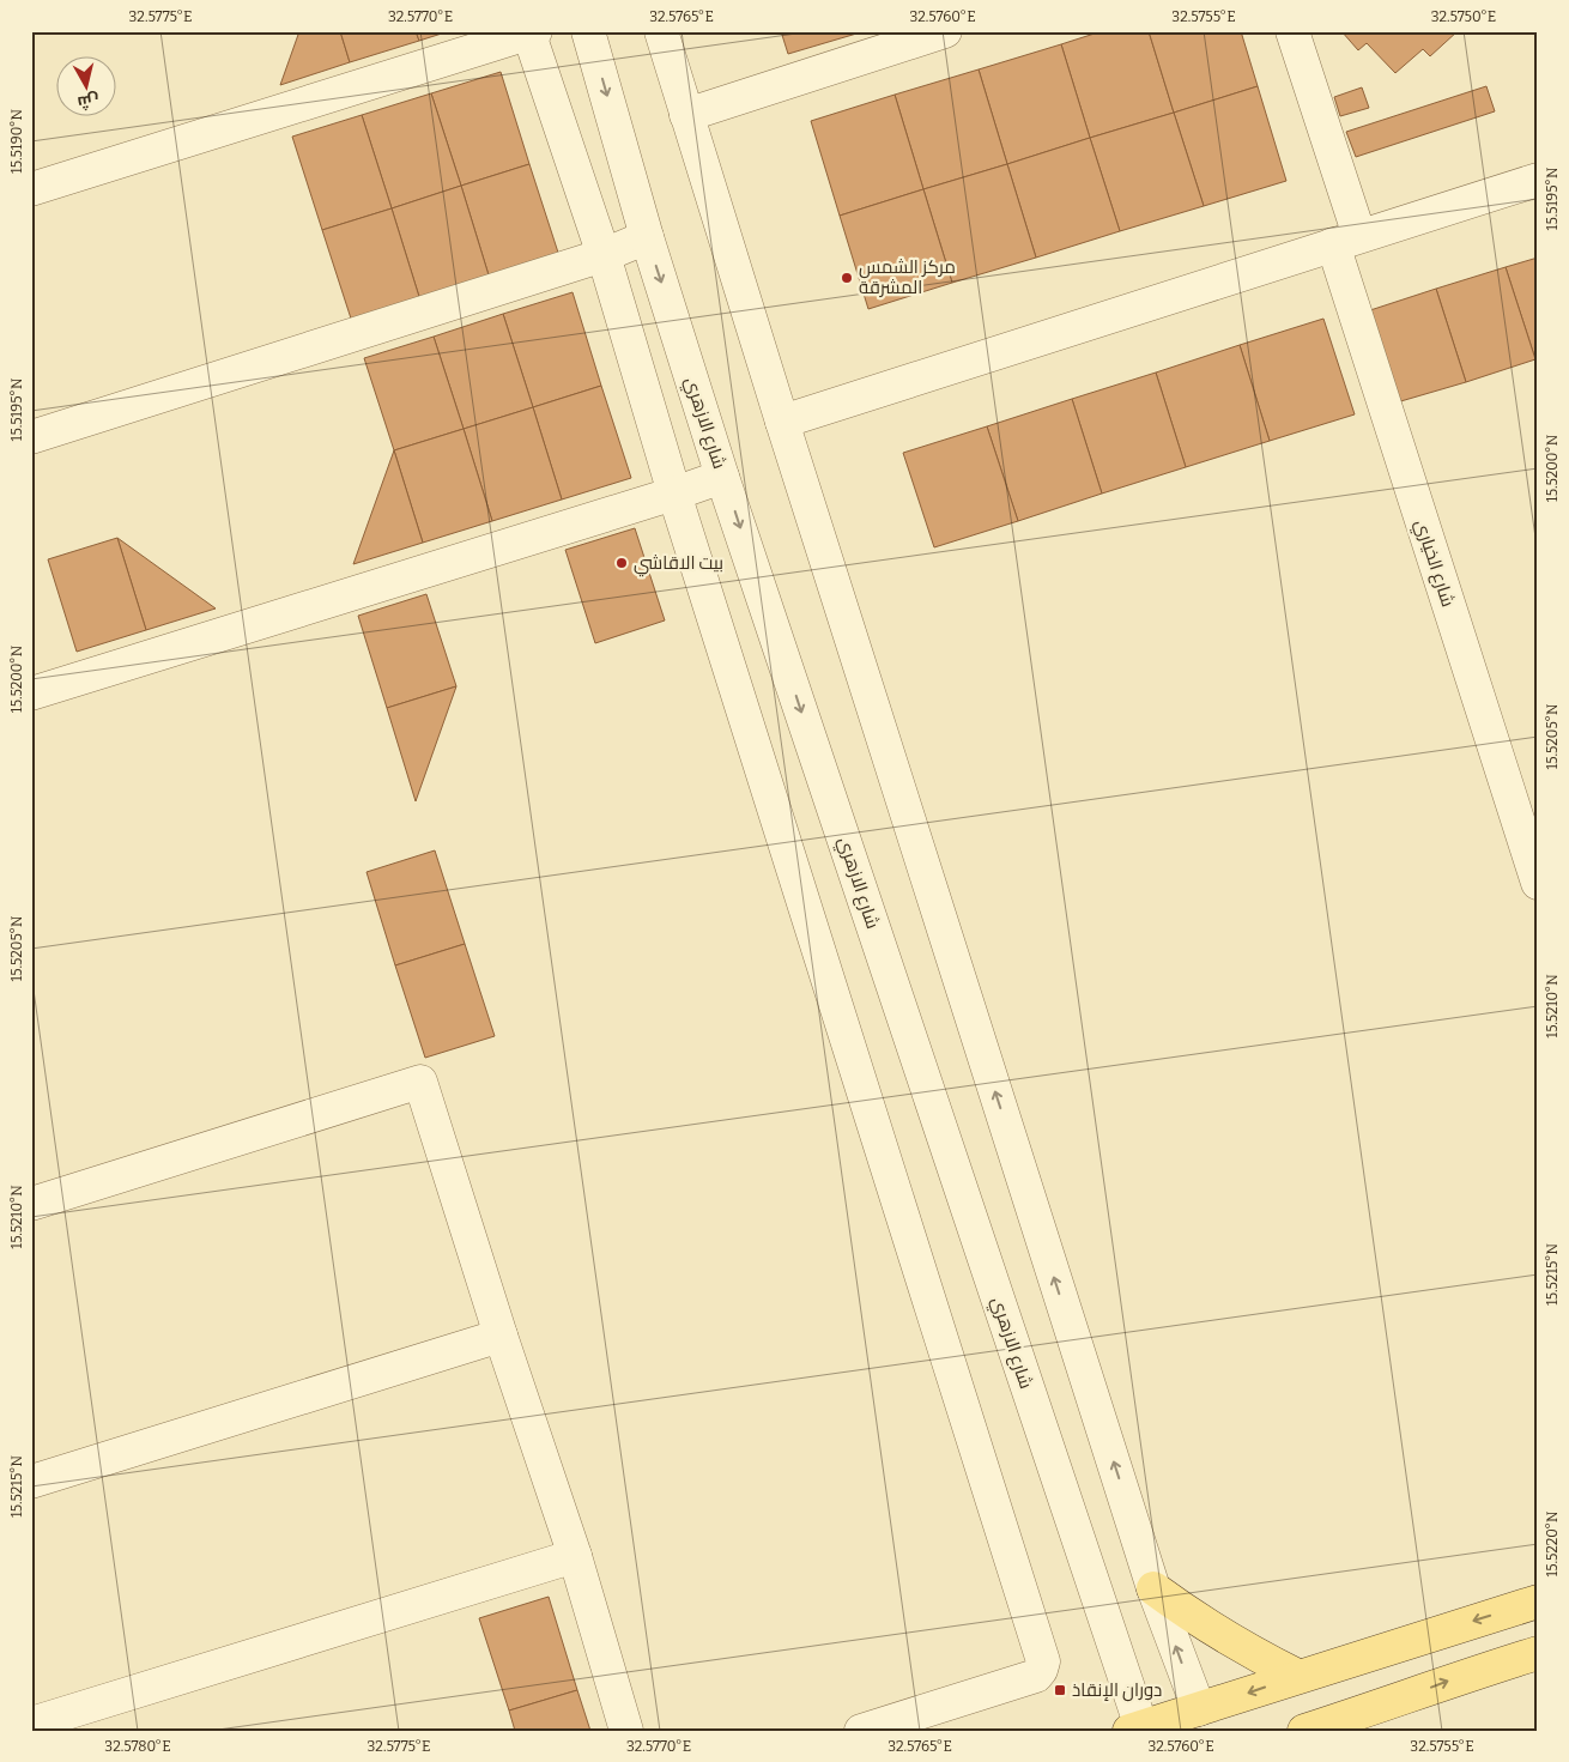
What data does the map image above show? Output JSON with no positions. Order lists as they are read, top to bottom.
{
  "streets": {
    "street": ["شارع الازهري", "شارع الخياري"]
  },
  "places": {
    "other": ["مركز الشمس المشرقة", "بيت الاقاشي"],
    "transit": ["دوران الإنقاذ"]
  },
  "north": "bottom",
  "coordinates": [
    "32.5775°E",
    "32.5770°E",
    "32.5765°E",
    "32.5760°E",
    "32.5755°E",
    "32.5750°E",
    "15.5190°N",
    "15.5195°N",
    "15.5200°N",
    "15.5205°N",
    "15.5210°N",
    "15.5215°N",
    "15.5220°N",
    "32.5780°E"
  ]
}
